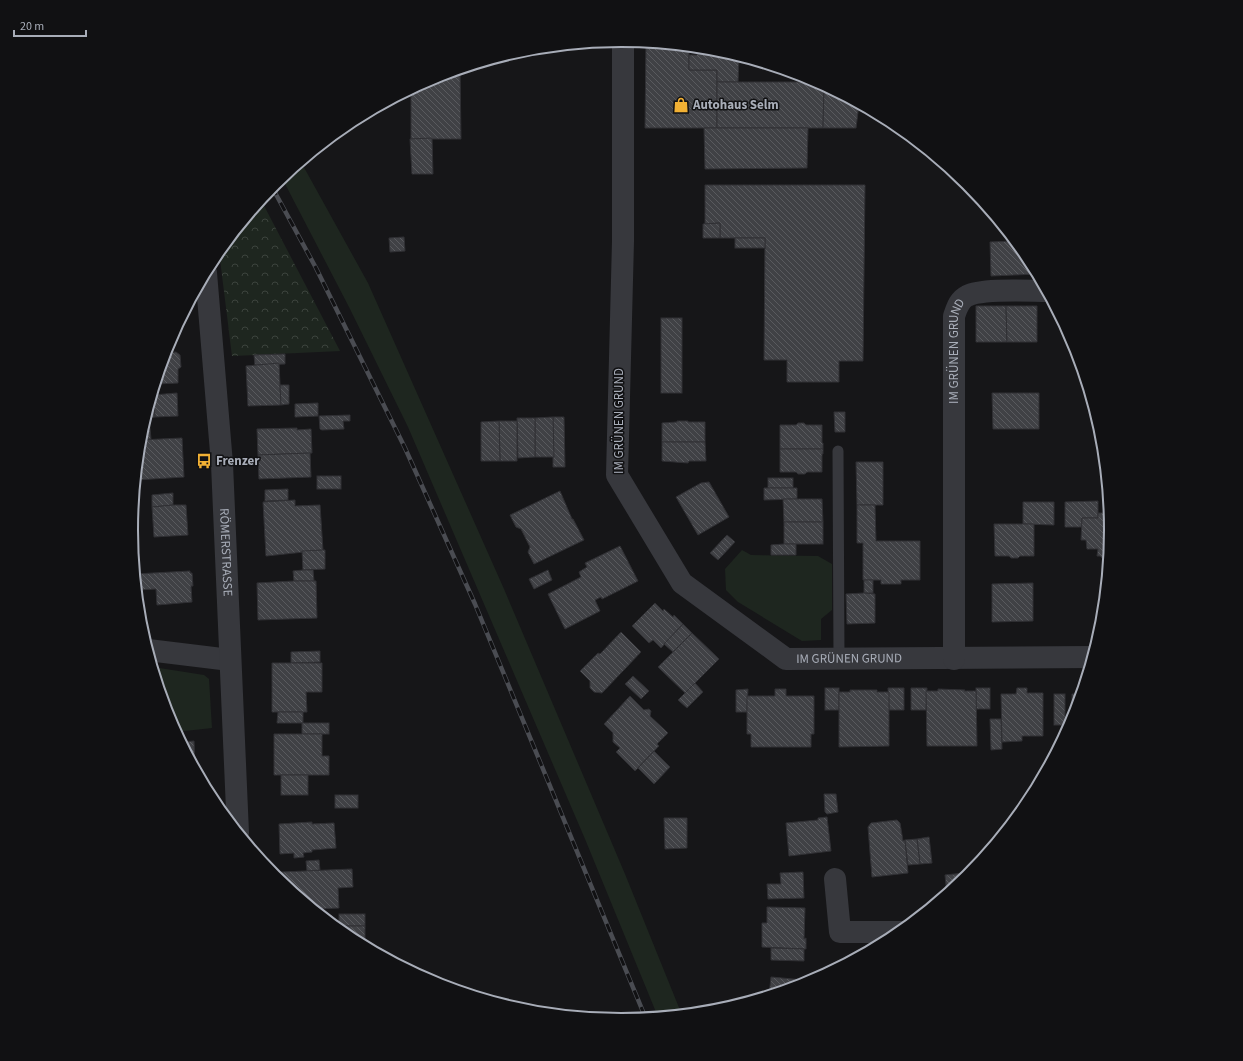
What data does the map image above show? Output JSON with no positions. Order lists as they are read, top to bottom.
{
  "streets": {
    "street": ["IM GRÜNEN GRUND", "RÖMERSTRASSE"]
  },
  "places": {
    "shop": ["Autohaus Selm"],
    "bus stop": ["Frenzer"]
  },
  "scale_bar": "20 m"
}
